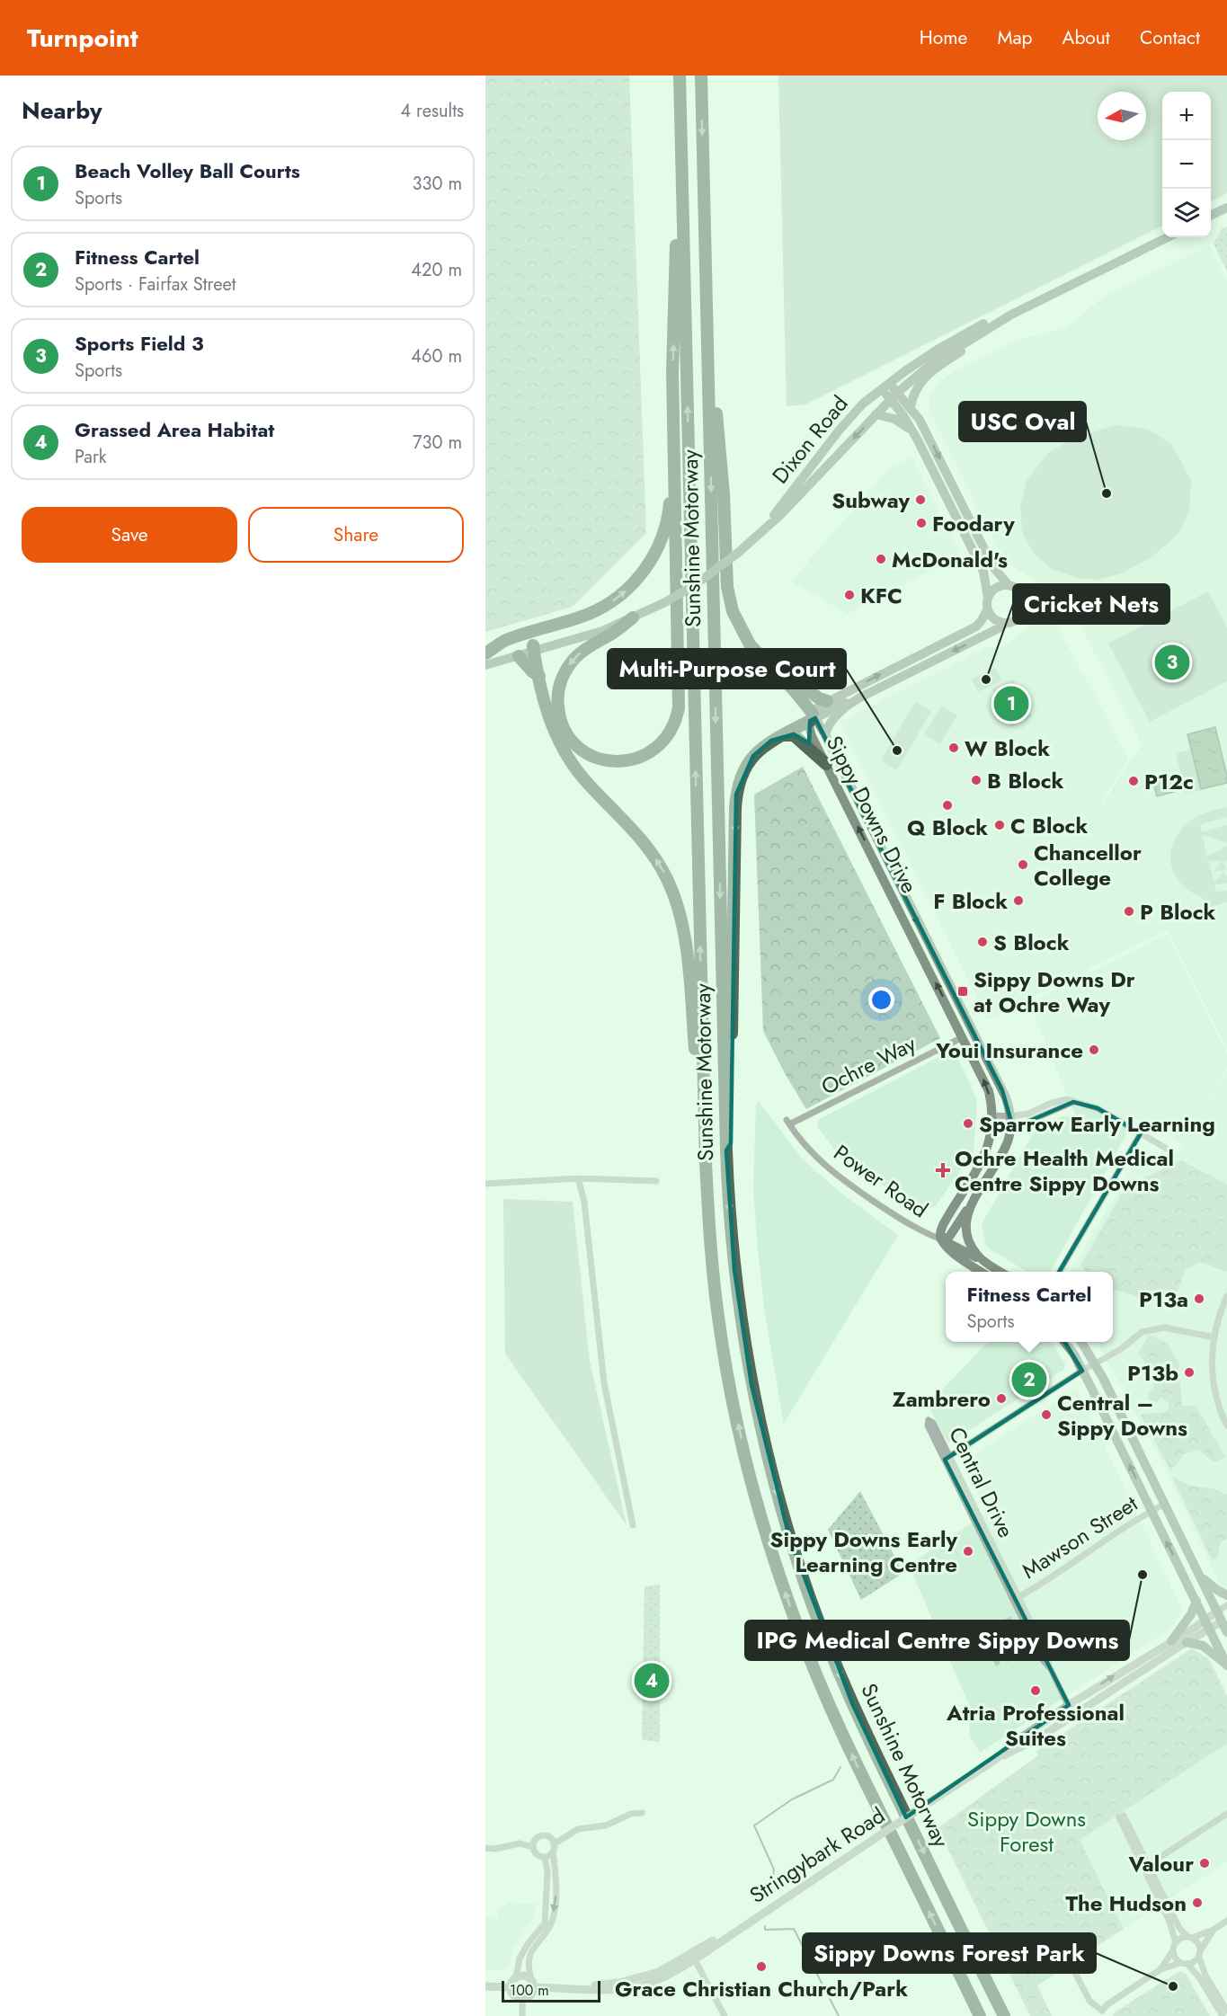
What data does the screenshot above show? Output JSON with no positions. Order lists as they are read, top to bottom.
{
  "streets": {
    "highway": ["Sunshine Motorway"],
    "main road": ["Dixon Road", "Sippy Downs Drive"],
    "street": [
      "Ochre Way",
      "Power Road",
      "Central Drive",
      "Mawson Street",
      "Stringybark Road"
    ]
  },
  "crossings": [
    ["Sippy Downs Drive", "Ochre Way"],
    ["Sippy Downs Drive", "Power Road"],
    ["Ochre Way", "Power Road"],
    ["Central Drive", "Mawson Street"],
    ["Central Drive", "Stringybark Road"]
  ],
  "parks": ["Sippy Downs Forest"],
  "places": {
    "other": [
      "USC Oval",
      "Subway",
      "Foodary",
      "McDonald's",
      "KFC",
      "Cricket Nets",
      "W Block",
      "Multi-Purpose Court",
      "B Block",
      "P12c",
      "Q Block",
      "C Block",
      "Chancellor College",
      "F Block",
      "P Block",
      "S Block",
      "Youi Insurance",
      "Sparrow Early Learning",
      "P13a",
      "P13b",
      "Zambrero",
      "Central – Sippy Downs",
      "Sippy Downs Early Learning Centre",
      "IPG Medical Centre Sippy Downs",
      "Atria Professional Suites",
      "Valour",
      "The Hudson",
      "Grace Christian Church/Park",
      "Sippy Downs Forest Park"
    ],
    "transit": ["Sippy Downs Dr at Ochre Way"],
    "health": ["Ochre Health Medical Centre Sippy Downs"]
  },
  "scale_bar": "100 m",
  "north": "left",
  "page": {
    "header": "Turnpoint",
    "nav": [
      "Home",
      "Map",
      "About",
      "Contact"
    ],
    "heading": ["Nearby", "4 results"],
    "map_buttons": ["+", "−"],
    "list": [
      {
        "mark": "1",
        "name": "Beach Volley Ball Courts",
        "note": "Sports",
        "value": "330 m"
      },
      {
        "mark": "2",
        "name": "Fitness Cartel",
        "note": "Sports · Fairfax Street",
        "value": "420 m"
      },
      {
        "mark": "3",
        "name": "Sports Field 3",
        "note": "Sports",
        "value": "460 m"
      },
      {
        "mark": "4",
        "name": "Grassed Area Habitat",
        "note": "Park",
        "value": "730 m"
      }
    ],
    "buttons": ["Save", "Share"],
    "pins": [
      "3",
      "1",
      "2",
      "4"
    ],
    "popup": ["Fitness Cartel", "Sports"],
    "scale": "100 m"
  }
}
